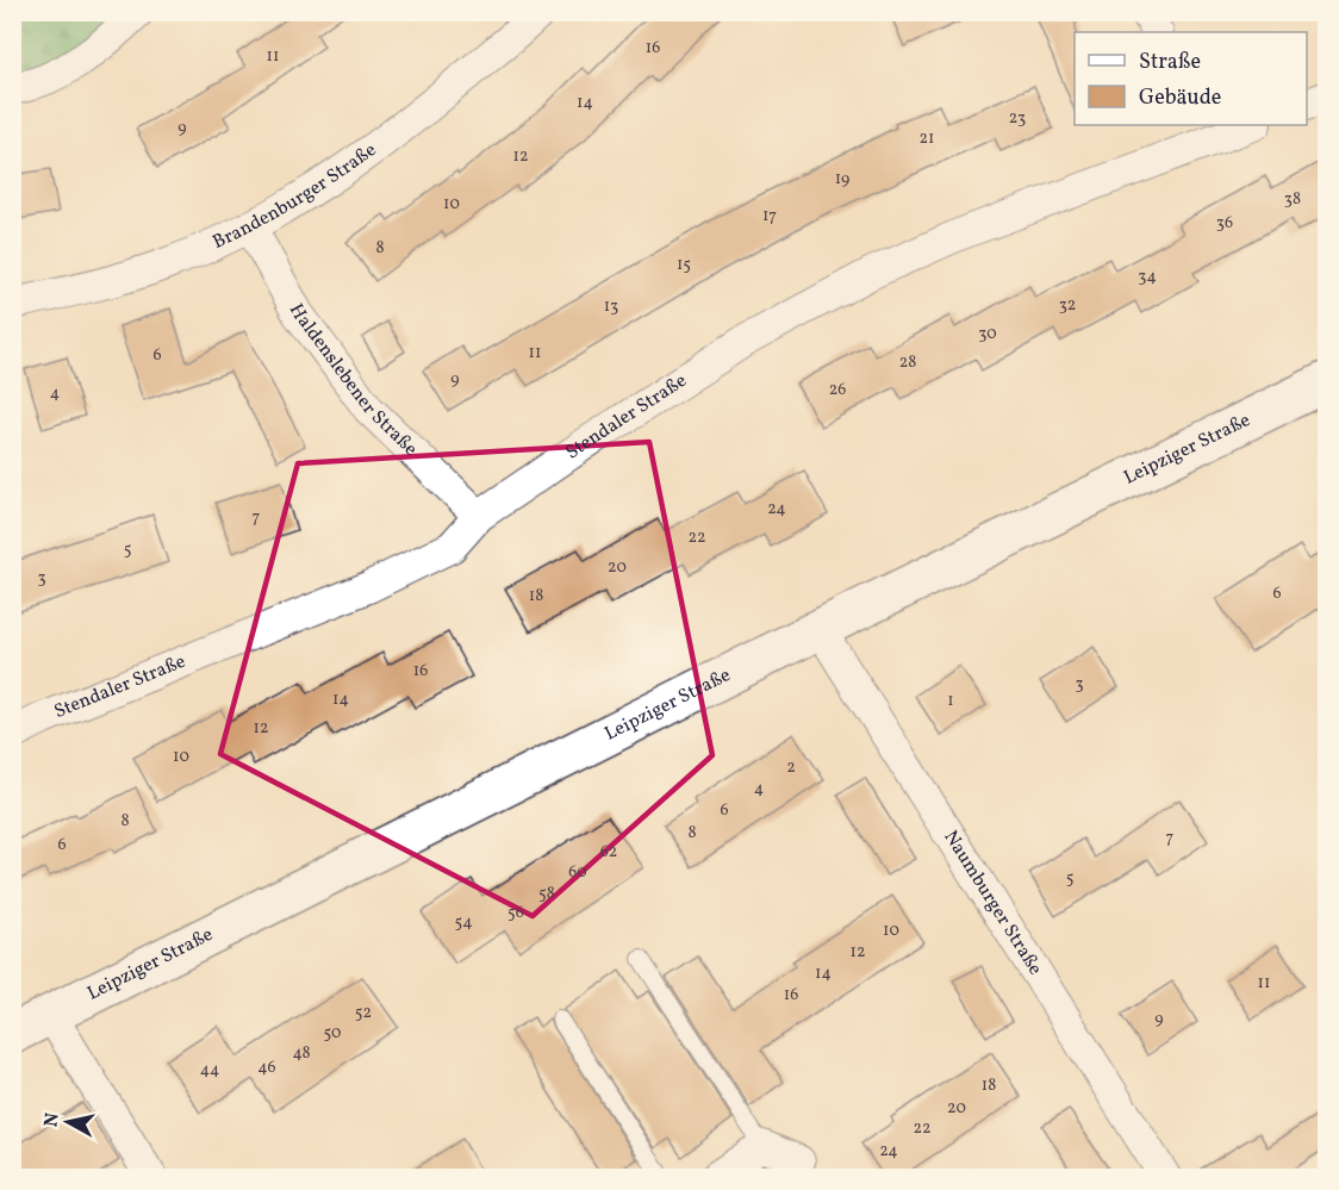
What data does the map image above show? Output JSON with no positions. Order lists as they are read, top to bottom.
{
  "streets": {
    "main road": ["Leipziger Straße"],
    "street": [
      "Brandenburger Straße",
      "Haldenslebener Straße",
      "Stendaler Straße",
      "Naumburger Straße"
    ]
  },
  "crossings": [
    ["Brandenburger Straße", "Haldenslebener Straße"],
    ["Haldenslebener Straße", "Stendaler Straße"],
    ["Leipziger Straße", "Naumburger Straße"]
  ],
  "house_numbers": [
    "16",
    "11",
    "14",
    "23",
    "9",
    "21",
    "12",
    "19",
    "38",
    "10",
    "17",
    "36",
    "8",
    "15",
    "34",
    "32",
    "13",
    "30",
    "11",
    "6",
    "28",
    "9",
    "26",
    "4",
    "24",
    "7",
    "22",
    "5",
    "20",
    "3",
    "6",
    "18",
    "16",
    "3",
    "14",
    "1",
    "12",
    "10",
    "2",
    "4",
    "6",
    "8",
    "8",
    "7",
    "6",
    "62",
    "60",
    "5",
    "58",
    "56",
    "54",
    "10",
    "12",
    "14",
    "11",
    "16",
    "52",
    "9",
    "50",
    "48",
    "46",
    "44",
    "18",
    "20",
    "22",
    "24"
  ],
  "legend": ["Straße", "Gebäude"],
  "north": "left"
}
